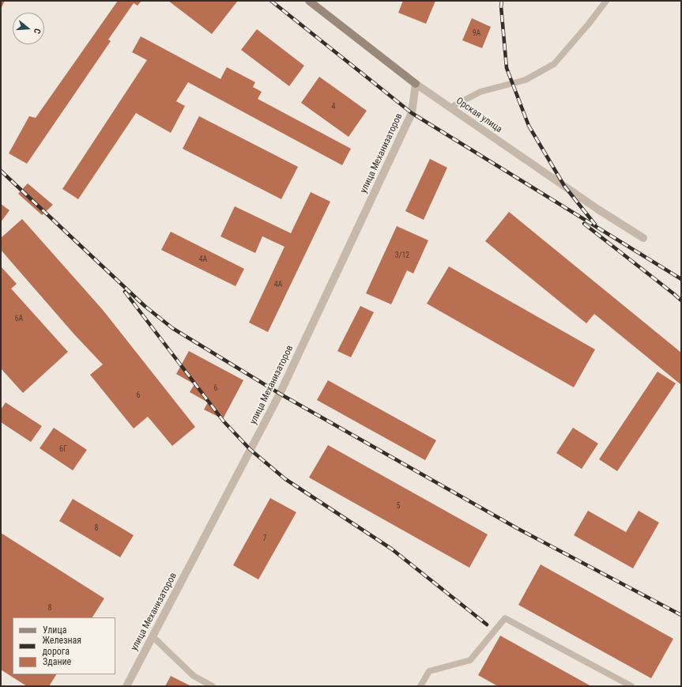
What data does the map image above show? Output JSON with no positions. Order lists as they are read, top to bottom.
{
  "streets": {
    "street": ["Орская улица", "улица Механизаторов"]
  },
  "crossings": [
    ["Орская улица", "улица Механизаторов"]
  ],
  "house_numbers": [
    "9А",
    "4",
    "3/12",
    "4А",
    "4А",
    "6А",
    "6",
    "6",
    "6Г",
    "5",
    "8",
    "7",
    "8"
  ],
  "legend": ["Улица", "Железная дорога", "Здание"],
  "north": "right"
}
